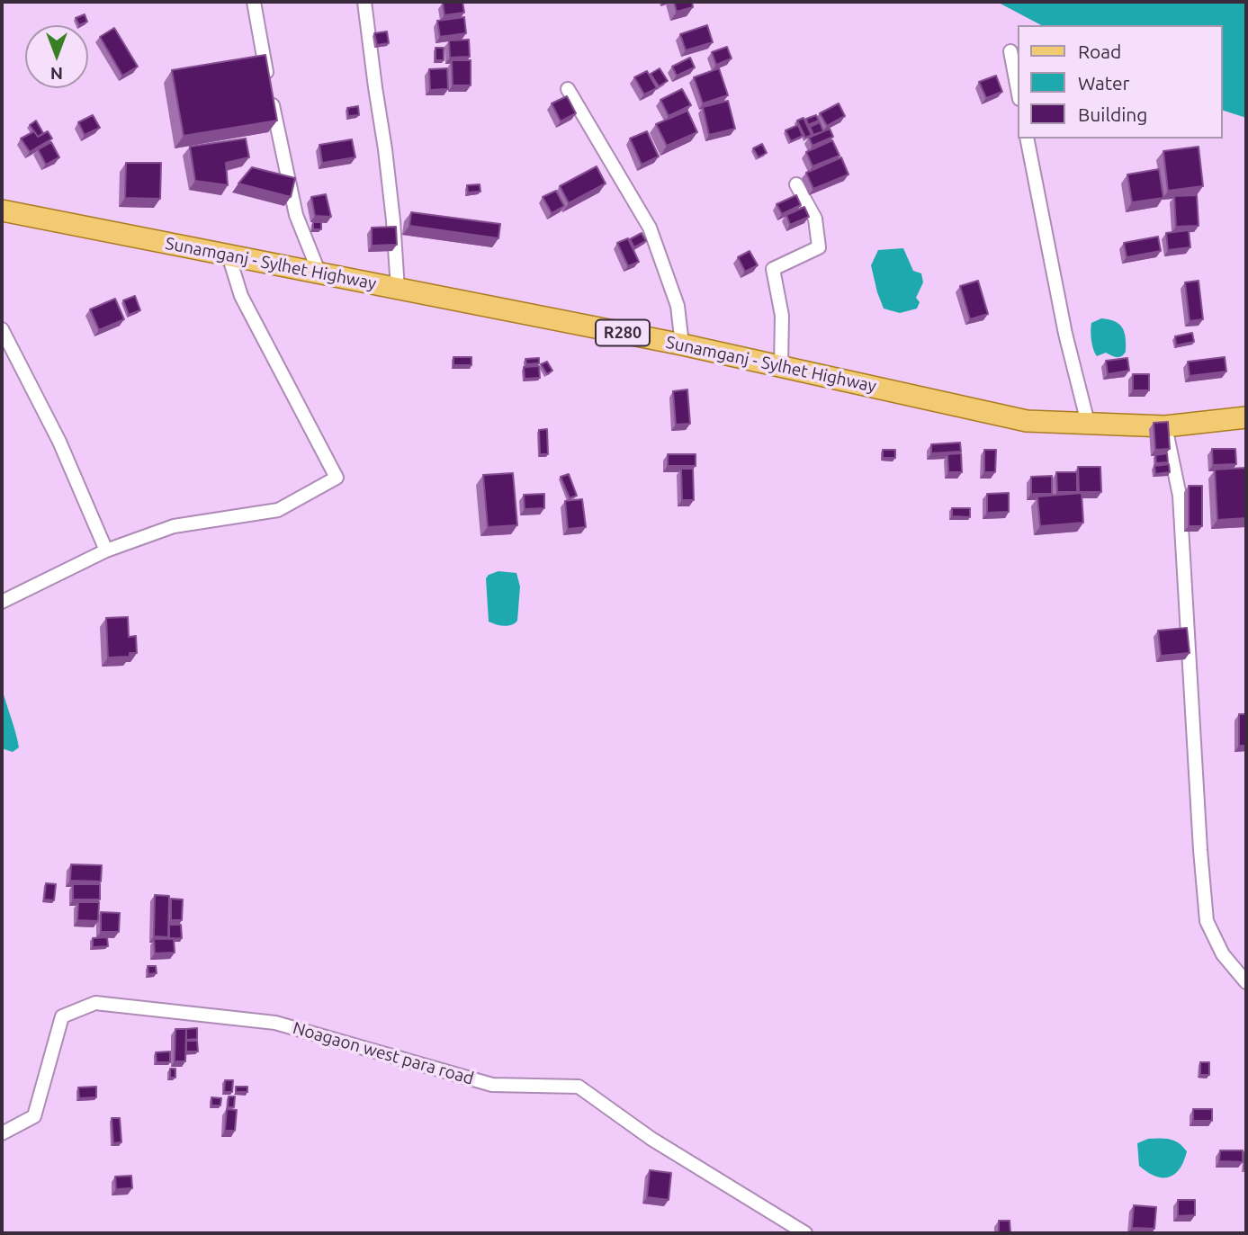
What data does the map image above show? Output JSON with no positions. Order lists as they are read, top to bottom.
{
  "streets": {
    "main road": ["Sunamganj - Sylhet Highway", "R280"],
    "street": ["Noagaon west para road"]
  },
  "legend": ["Road", "Water", "Building"],
  "north": "bottom"
}
